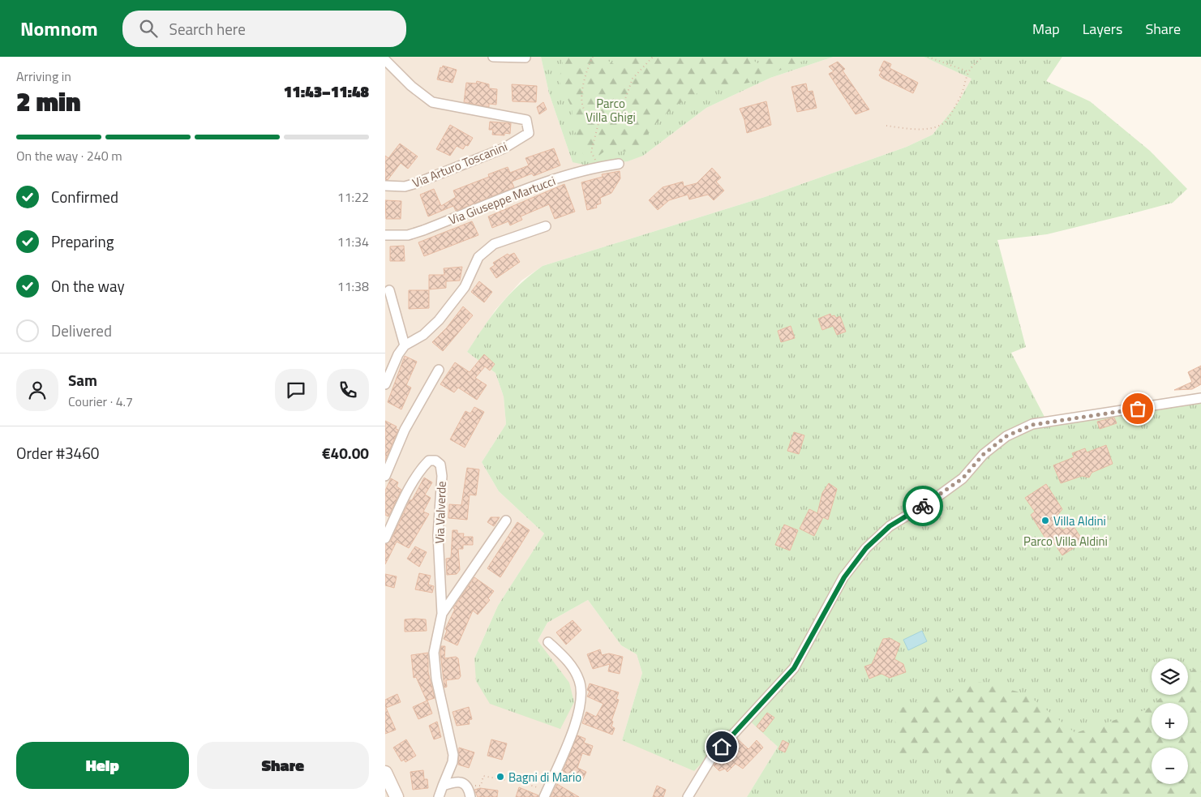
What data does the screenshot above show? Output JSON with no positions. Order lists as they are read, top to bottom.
{
  "streets": {
    "street": ["Via Arturo Toscanini", "Via Giuseppe Martucci", "Via Valverde"]
  },
  "parks": ["Parco Villa Ghigi", "Parco Villa Aldini"],
  "places": ["Villa Aldini", "Bagni di Mario"],
  "page": {
    "header": "Nomnom",
    "search": "Search here",
    "nav": ["Map", "Layers", "Share"],
    "heading": ["2 min", "Arriving in", "11:43–11:48"],
    "panel": [
      "Sam",
      "Courier · 4.7",
      "Order #3460",
      "€40.00"
    ],
    "bar": "On the way · 240 m",
    "list": [
      ["Confirmed", "11:22"],
      ["Preparing", "11:34"],
      ["On the way", "11:38"],
      "Delivered"
    ],
    "map_buttons": ["+", "−"],
    "buttons": ["Help", "Share"]
  }
}
